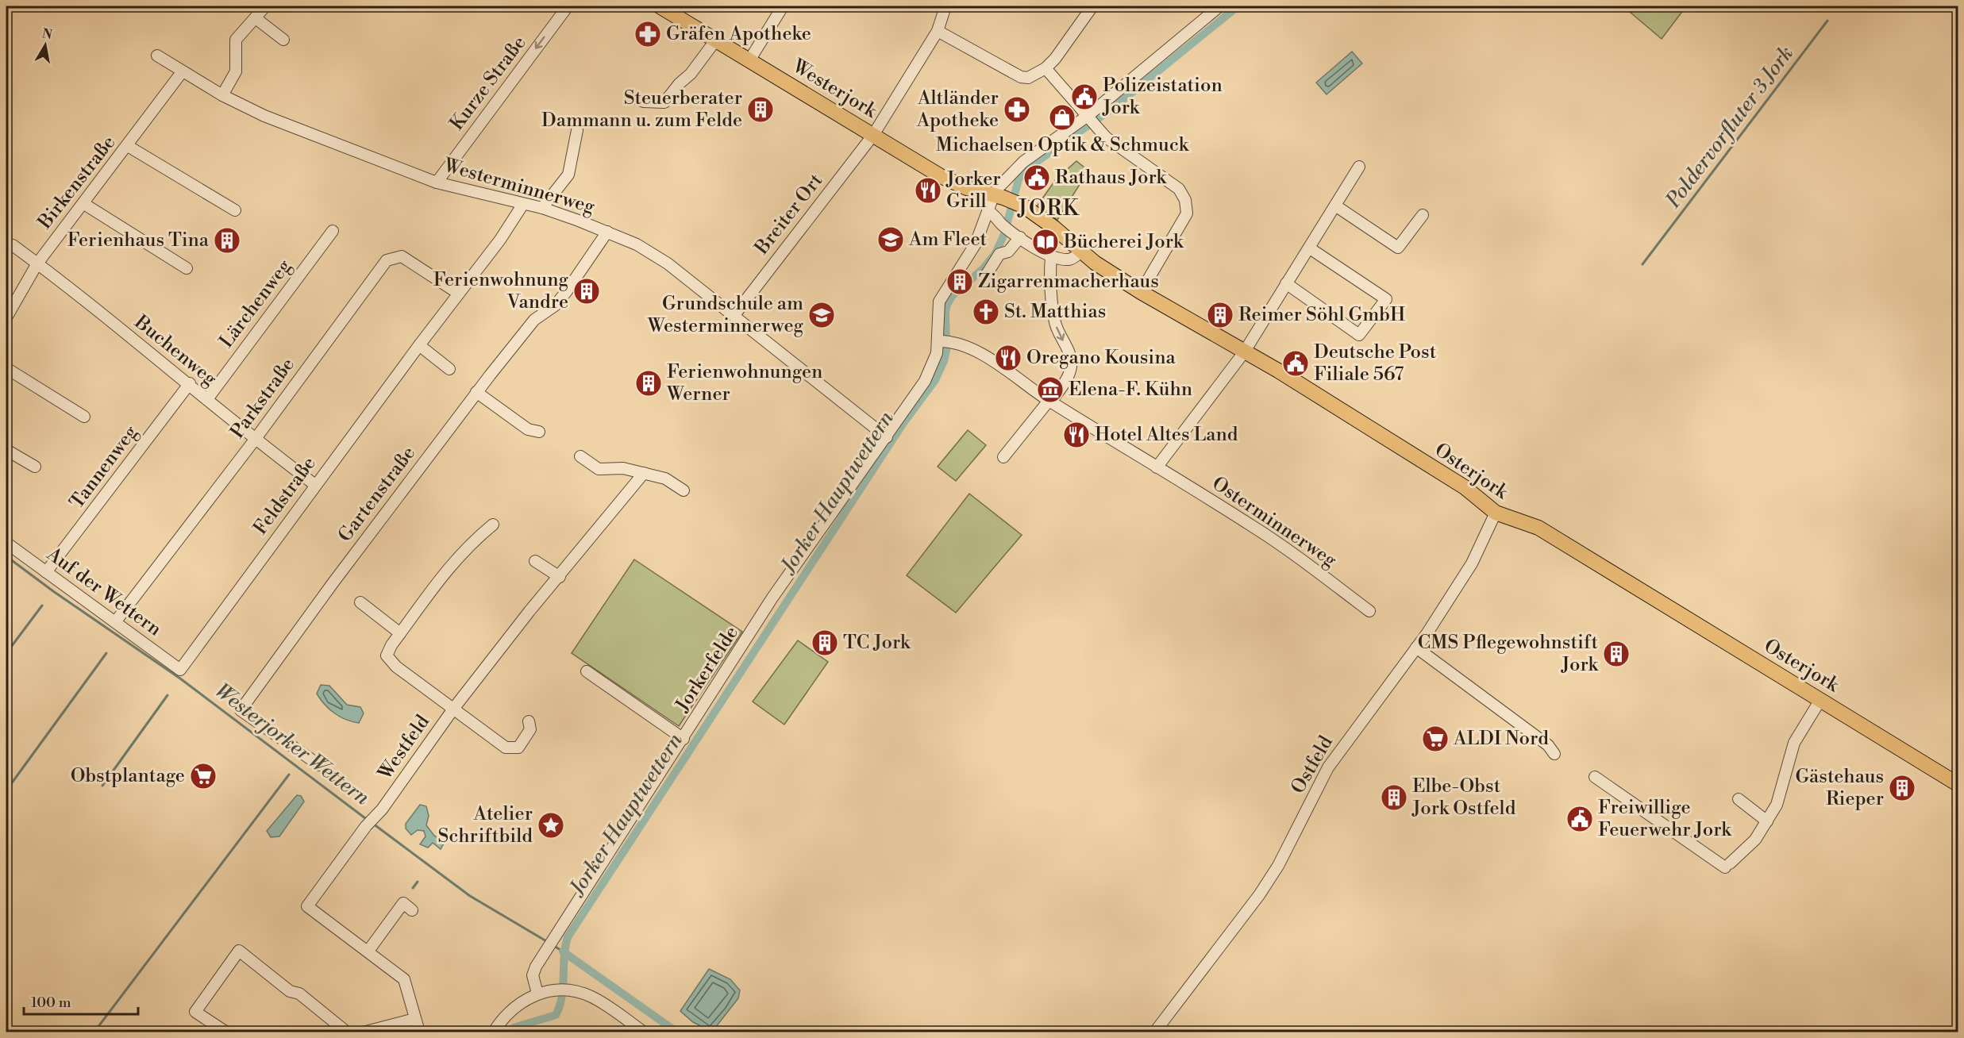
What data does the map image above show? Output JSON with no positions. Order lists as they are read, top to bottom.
{
  "streets": {
    "main road": ["Westerjork", "Osterjork"],
    "street": [
      "Kurze Straße",
      "Birkenstraße",
      "Westerminnerweg",
      "Breiter Ort",
      "Lärchenweg",
      "Buchenweg",
      "Parkstraße",
      "Tannenweg",
      "Gartenstraße",
      "Feldstraße",
      "Osterminnerweg",
      "Auf der Wettern",
      "Jorkerfelde",
      "Westfeld",
      "Ostfeld"
    ]
  },
  "crossings": [
    ["Kurze Straße", "Westerminnerweg"],
    ["Westerjork", "Breiter Ort"],
    ["Westerjork", "Osterjork"],
    ["Birkenstraße", "Westerminnerweg"],
    ["Birkenstraße", "Buchenweg"],
    ["Westerminnerweg", "Breiter Ort"],
    ["Westerminnerweg", "Gartenstraße"],
    ["Westerminnerweg", "Feldstraße"],
    ["Westerminnerweg", "Jorkerfelde"],
    ["Lärchenweg", "Buchenweg"],
    ["Buchenweg", "Parkstraße"],
    ["Buchenweg", "Tannenweg"],
    ["Buchenweg", "Feldstraße"],
    ["Parkstraße", "Feldstraße"],
    ["Parkstraße", "Auf der Wettern"],
    ["Tannenweg", "Auf der Wettern"],
    ["Osterjork", "Ostfeld"],
    ["Feldstraße", "Auf der Wettern"],
    ["Osterminnerweg", "Jorkerfelde"]
  ],
  "one_way": ["Kurze Straße"],
  "districts": ["JORK"],
  "water": ["Poldervorfluter 3 Jork", "Jorker Hauptwettern", "Westerjorker Wettern"],
  "places": {
    "pharmacy": ["Gräfen Apotheke", "Altländer Apotheke"],
    "public building": [
      "Polizeistation Jork",
      "Rathaus Jork",
      "Deutsche Post Filiale 567",
      "Freiwillige Feuerwehr Jork"
    ],
    "building": [
      "Steuerberater Dammann u. zum Felde",
      "Ferienhaus Tina",
      "Zigarrenmacherhaus",
      "Ferienwohnung Vandre",
      "Reimer Söhl GmbH",
      "Ferienwohnungen Werner",
      "TC Jork",
      "CMS Pflegewohnstift Jork",
      "Gästehaus Rieper",
      "Elbe-Obst Jork Ostfeld"
    ],
    "shop": ["Michaelsen Optik & Schmuck"],
    "restaurant": ["Jorker Grill", "Oregano Kousina", "Hotel Altes Land"],
    "school or university": ["Am Fleet", "Grundschule am Westerminnerweg"],
    "library": ["Bücherei Jork"],
    "church": ["St. Matthias"],
    "museum": ["Elena-F. Kühn"],
    "supermarket": ["ALDI Nord", "Obstplantage"],
    "place": ["Atelier Schriftbild"]
  },
  "scale_bar": "100 m",
  "north": "top"
}
